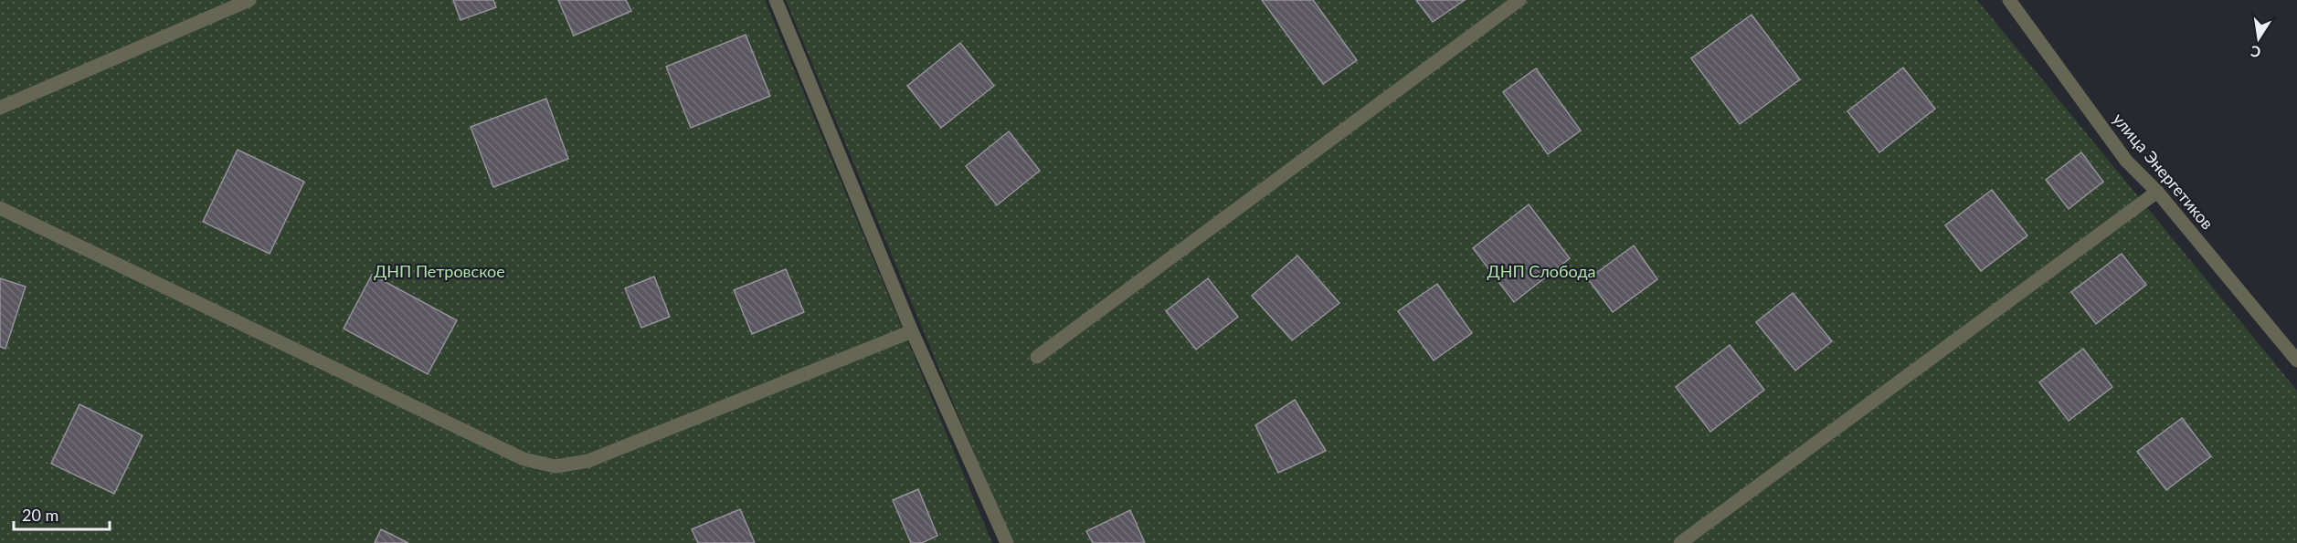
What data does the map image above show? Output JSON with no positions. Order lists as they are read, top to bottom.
{
  "streets": {
    "street": ["улица Энергетиков"]
  },
  "parks": ["ДНП Петровское", "ДНП Слобода"],
  "scale_bar": "20 m",
  "north": "bottom"
}
